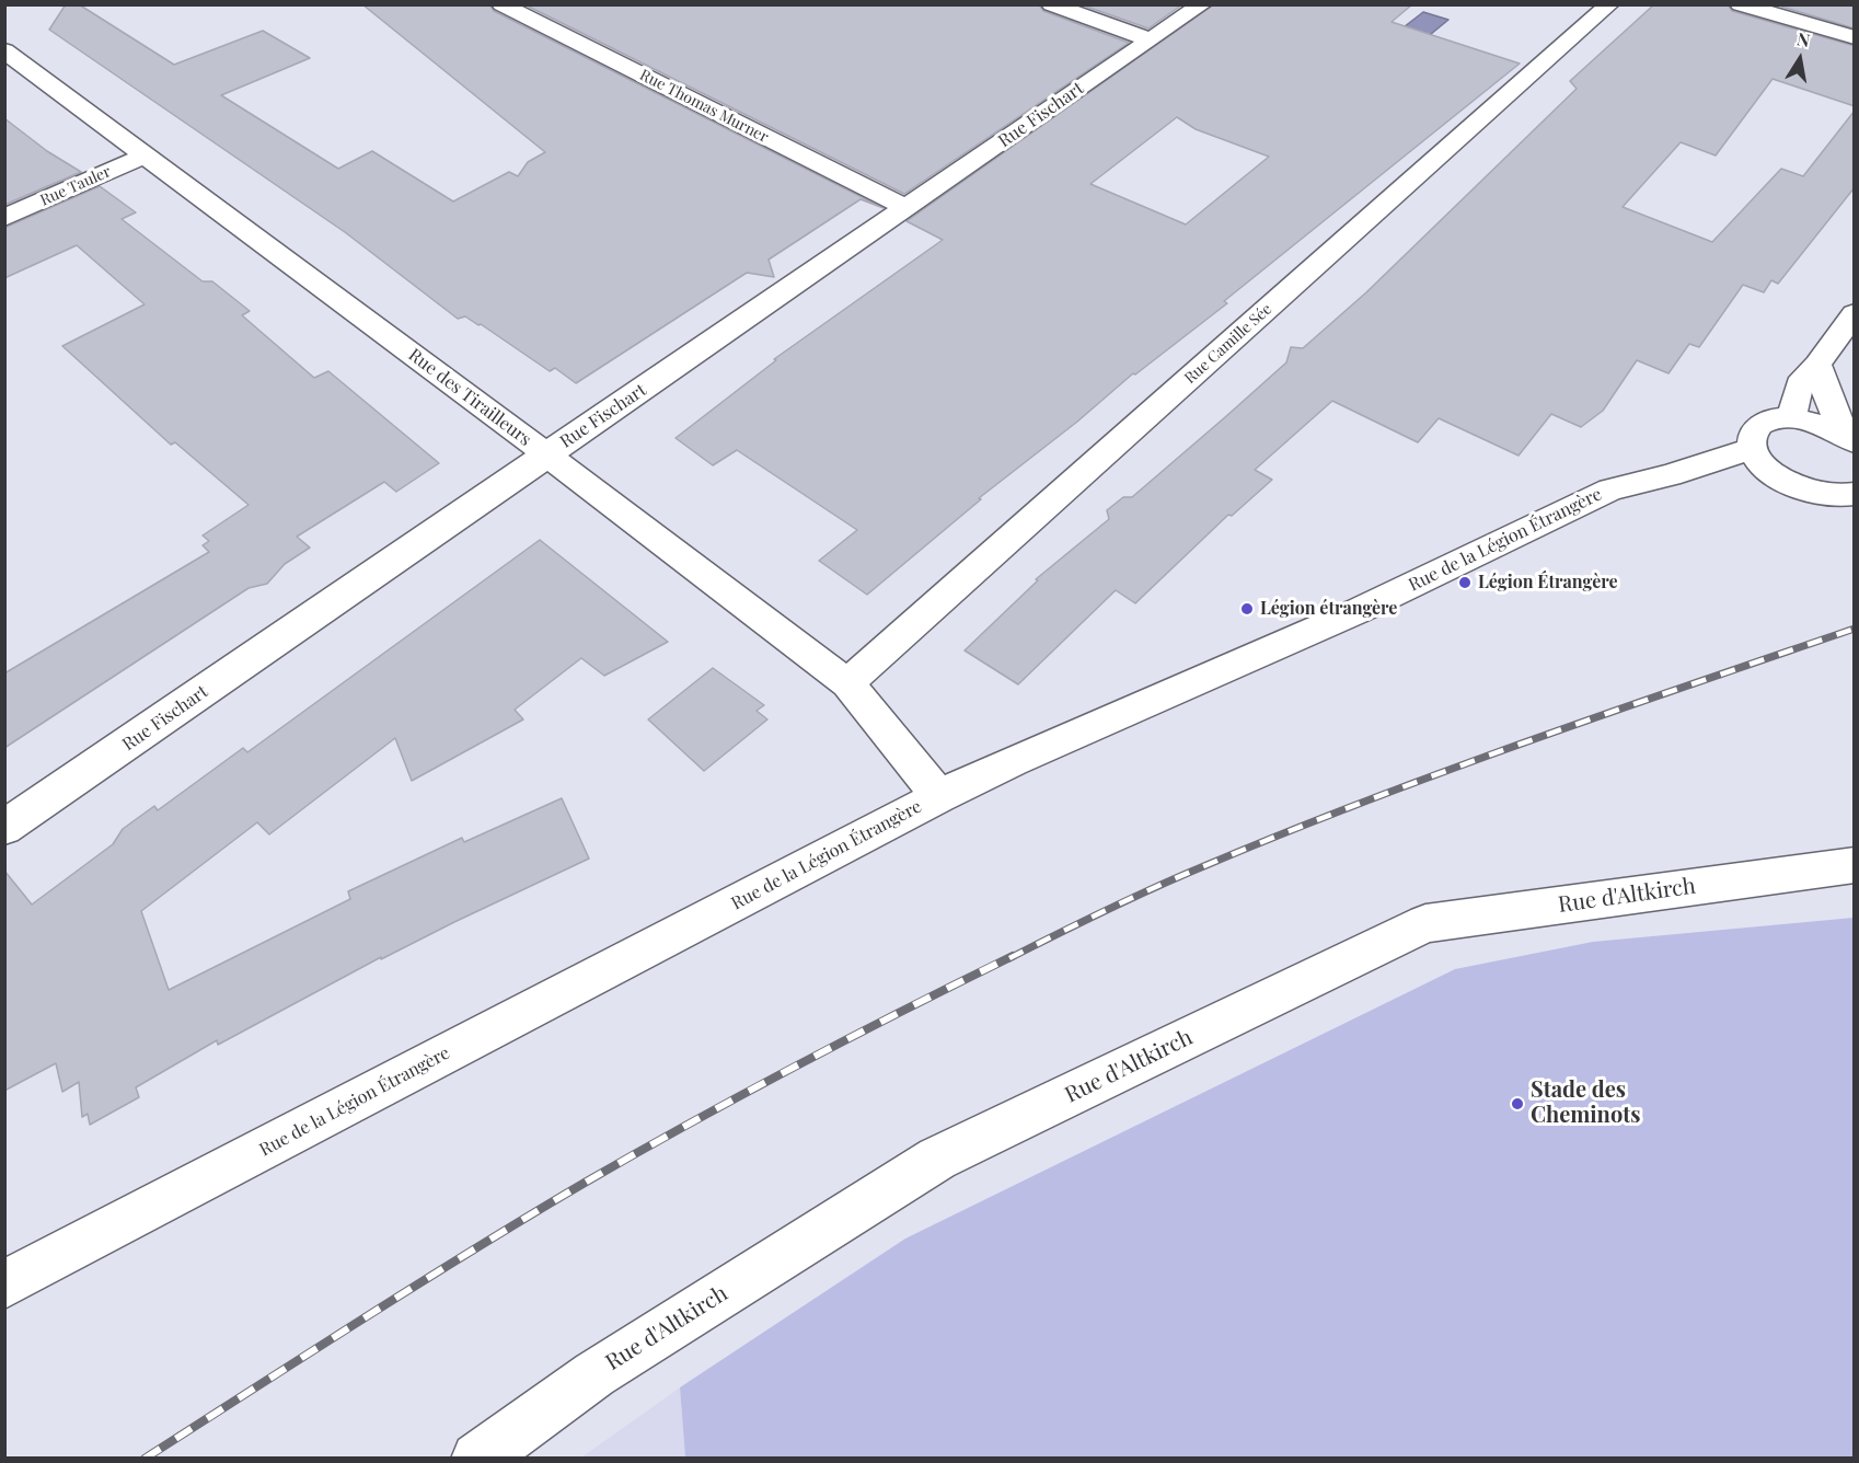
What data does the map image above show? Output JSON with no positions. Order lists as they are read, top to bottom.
{
  "streets": {
    "street": [
      "Rue Thomas Murner",
      "Rue Fischart",
      "Rue Tauler",
      "Rue Camille Sée",
      "Rue des Tirailleurs",
      "Rue de la Légion Étrangère",
      "Rue d'Altkirch"
    ]
  },
  "crossings": [
    ["Rue Thomas Murner", "Rue Fischart"],
    ["Rue Fischart", "Rue des Tirailleurs"],
    ["Rue Tauler", "Rue des Tirailleurs"],
    ["Rue Camille Sée", "Rue des Tirailleurs"],
    ["Rue des Tirailleurs", "Rue de la Légion Étrangère"]
  ],
  "places": ["Légion Étrangère", "Légion étrangère", "Stade des Cheminots"],
  "north": "top"
}
